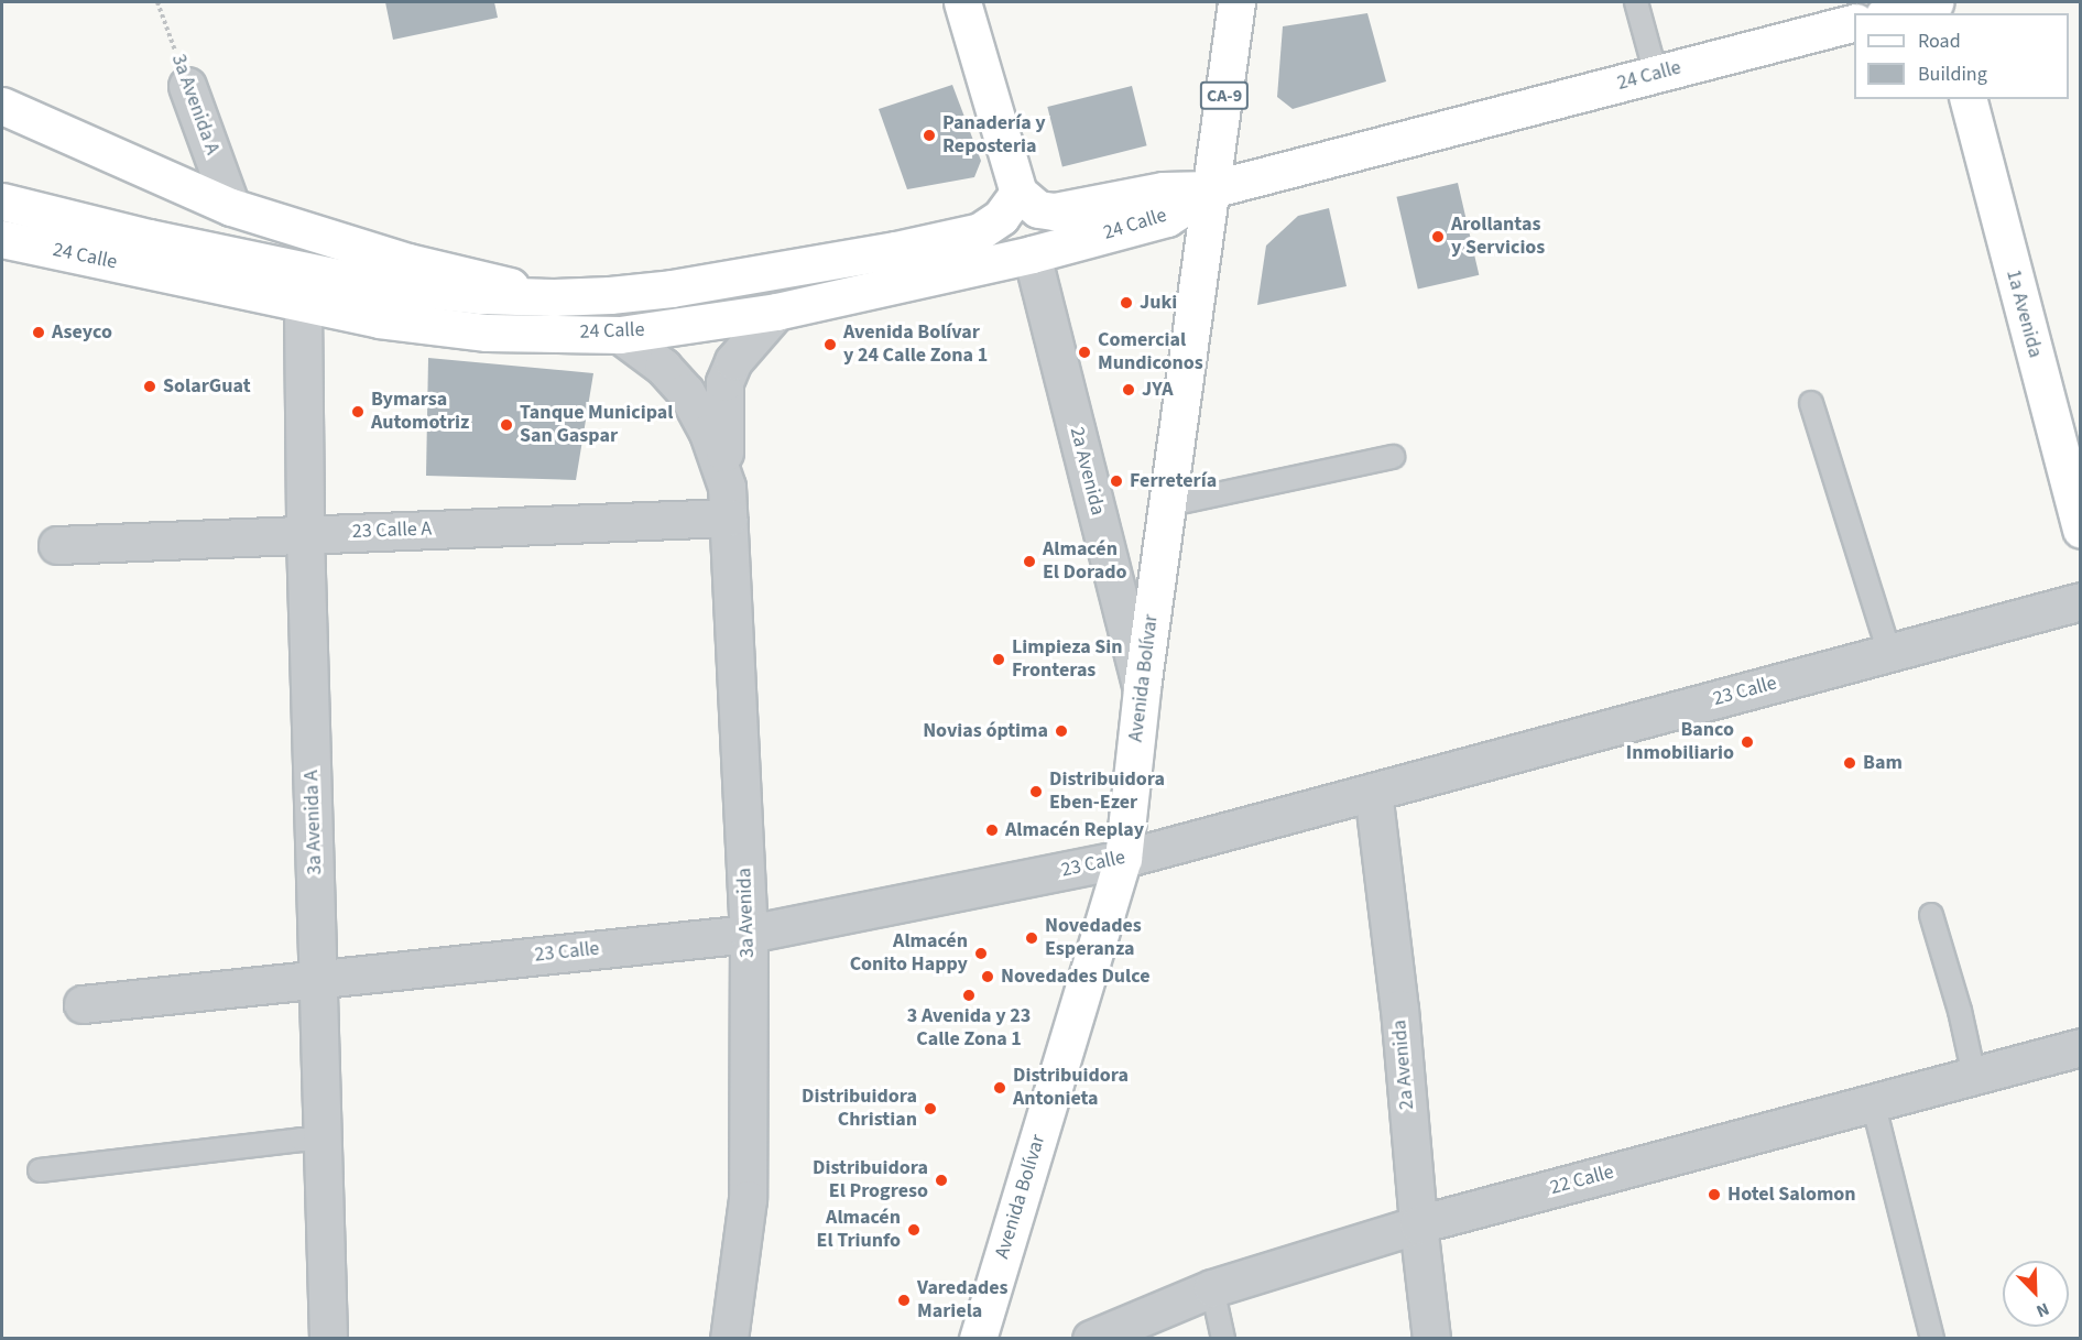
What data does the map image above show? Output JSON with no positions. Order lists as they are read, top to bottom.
{
  "streets": {
    "main road": [
      "24 Calle",
      "CA-9",
      "1a Avenida",
      "Avenida Bolívar"
    ],
    "street": [
      "3a Avenida A",
      "2a Avenida",
      "23 Calle A",
      "23 Calle",
      "3a Avenida",
      "22 Calle"
    ]
  },
  "crossings": [
    ["24 Calle", "3a Avenida A"],
    ["24 Calle", "2a Avenida"],
    ["24 Calle", "Avenida Bolívar"],
    ["24 Calle", "3a Avenida"],
    ["3a Avenida A", "23 Calle A"],
    ["3a Avenida A", "23 Calle"],
    ["2a Avenida", "Avenida Bolívar"],
    ["2a Avenida", "23 Calle"],
    ["2a Avenida", "22 Calle"],
    ["23 Calle A", "3a Avenida"],
    ["Avenida Bolívar", "23 Calle"],
    ["23 Calle", "3a Avenida"]
  ],
  "places": [
    "Panadería y Reposteria",
    "Arollantas y Servicios",
    "Juki",
    "Aseyco",
    "Avenida Bolívar y 24 Calle Zona 1",
    "Comercial Mundiconos",
    "SolarGuat",
    "JYA",
    "Bymarsa Automotriz",
    "Tanque Municipal San Gaspar",
    "Ferretería",
    "Almacén El Dorado",
    "Limpieza Sin Fronteras",
    "Novias óptima",
    "Banco Inmobiliario",
    "Bam",
    "Distribuidora Eben-Ezer",
    "Almacén Replay",
    "Novedades Esperanza",
    "Almacén Conito Happy",
    "Novedades Dulce",
    "3 Avenida y 23 Calle Zona 1",
    "Distribuidora Antonieta",
    "Distribuidora Christian",
    "Distribuidora El Progreso",
    "Hotel Salomon",
    "Almacén El Triunfo",
    "Varedades Mariela"
  ],
  "legend": ["Road", "Building"],
  "north": "bottom right"
}
